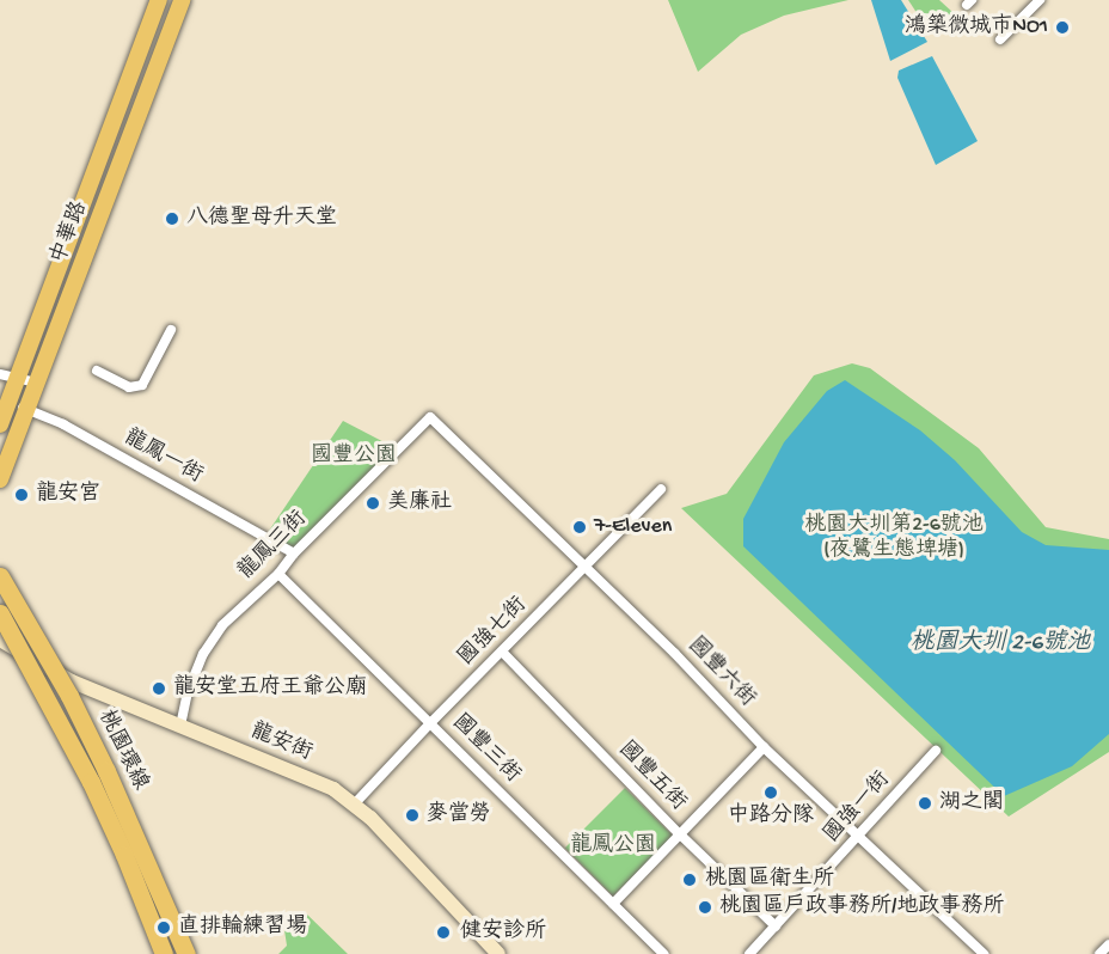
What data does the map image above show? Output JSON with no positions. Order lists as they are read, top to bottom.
{
  "streets": {
    "highway": ["桃園環線"],
    "main road": ["中華路"],
    "street": [
      "龍鳳一街",
      "龍鳳三街",
      "國強七街",
      "國豐六街",
      "龍安街",
      "國豐三街",
      "國豐五街",
      "國強一街"
    ]
  },
  "crossings": [
    ["中華路", "龍鳳一街"],
    ["龍鳳一街", "龍鳳三街"],
    ["龍鳳三街", "國豐六街"],
    ["龍鳳三街", "龍安街"],
    ["龍鳳三街", "國豐三街"],
    ["國強七街", "國豐六街"],
    ["國強七街", "龍安街"],
    ["國強七街", "國豐三街"],
    ["國強七街", "國豐五街"],
    ["國豐六街", "國強一街"],
    ["國豐五街", "國強一街"]
  ],
  "water": ["桃園大圳 2-6號池"],
  "parks": ["國豐公園", "桃園大圳第2-6號池 (夜鷺生態埤塘)", "龍鳳公園"],
  "places": [
    "鴻築微城市NO1",
    "八德聖母升天堂",
    "龍安宮",
    "美廉社",
    "7-Eleven",
    "龍安堂五府王爺公廟",
    "中路分隊",
    "湖之閣",
    "麥當勞",
    "桃園區衛生所",
    "桃園區戶政事務所/地政事務所",
    "直排輪練習場",
    "健安診所"
  ]
}
